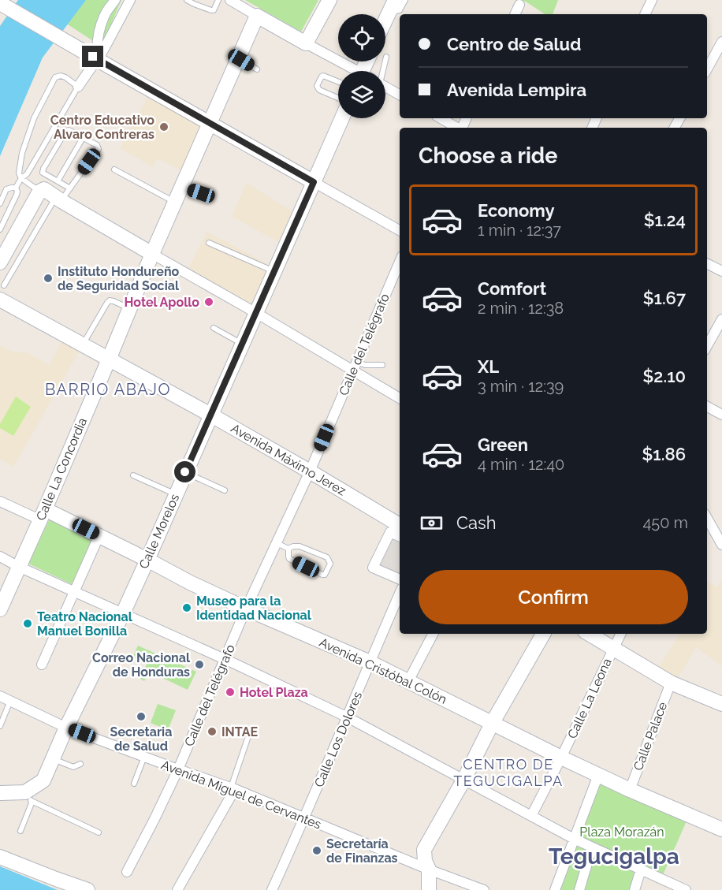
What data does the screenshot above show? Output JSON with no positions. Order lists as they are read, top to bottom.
{
  "streets": {
    "main road": [
      "Avenida Máximo Jerez",
      "Calle La Concordia",
      "Calle Morelos",
      "Avenida Cristóbal Colón"
    ],
    "street": [
      "Calle del Telégrafo",
      "Calle La Leona",
      "Calle Palace",
      "Calle Los Dolores",
      "Avenida Miguel de Cervantes"
    ]
  },
  "crossings": [
    ["Calle del Telégrafo", "Avenida Máximo Jerez"],
    ["Calle del Telégrafo", "Avenida Cristóbal Colón"],
    ["Calle del Telégrafo", "Avenida Miguel de Cervantes"],
    ["Avenida Máximo Jerez", "Calle La Concordia"],
    ["Avenida Máximo Jerez", "Calle Morelos"],
    ["Calle La Concordia", "Avenida Cristóbal Colón"],
    ["Calle Morelos", "Avenida Cristóbal Colón"],
    ["Calle Morelos", "Avenida Miguel de Cervantes"],
    ["Avenida Cristóbal Colón", "Calle La Leona"],
    ["Avenida Cristóbal Colón", "Calle Palace"],
    ["Avenida Cristóbal Colón", "Calle Los Dolores"],
    ["Calle Los Dolores", "Avenida Miguel de Cervantes"]
  ],
  "districts": ["BARRIO ABAJO", "CENTRO DE TEGUCIGALPA", "Tegucigalpa"],
  "parks": ["Plaza Morazán"],
  "places": [
    "Centro Educativo Alvaro Contreras",
    "Instituto Hondureño de Seguridad Social",
    "Hotel Apollo",
    "Museo para la Identidad Nacional",
    "Teatro Nacional Manuel Bonilla",
    "Correo Nacional de Honduras",
    "Hotel Plaza",
    "Secretaria de Salud",
    "INTAE",
    "Secretaría de Finanzas"
  ],
  "page": {
    "banner": ["Centro de Salud", "Avenida Lempira"],
    "heading": "Choose a ride",
    "list": [
      {
        "name": "Economy",
        "note": "1 min · 12:37",
        "value": "$1.24"
      },
      {
        "name": "Comfort",
        "note": "2 min · 12:38",
        "value": "$1.67"
      },
      {
        "name": "XL",
        "note": "3 min · 12:39",
        "value": "$2.10"
      },
      {
        "name": "Green",
        "note": "4 min · 12:40",
        "value": "$1.86"
      }
    ],
    "pay": ["Cash", "450 m"],
    "buttons": "Confirm"
  }
}
